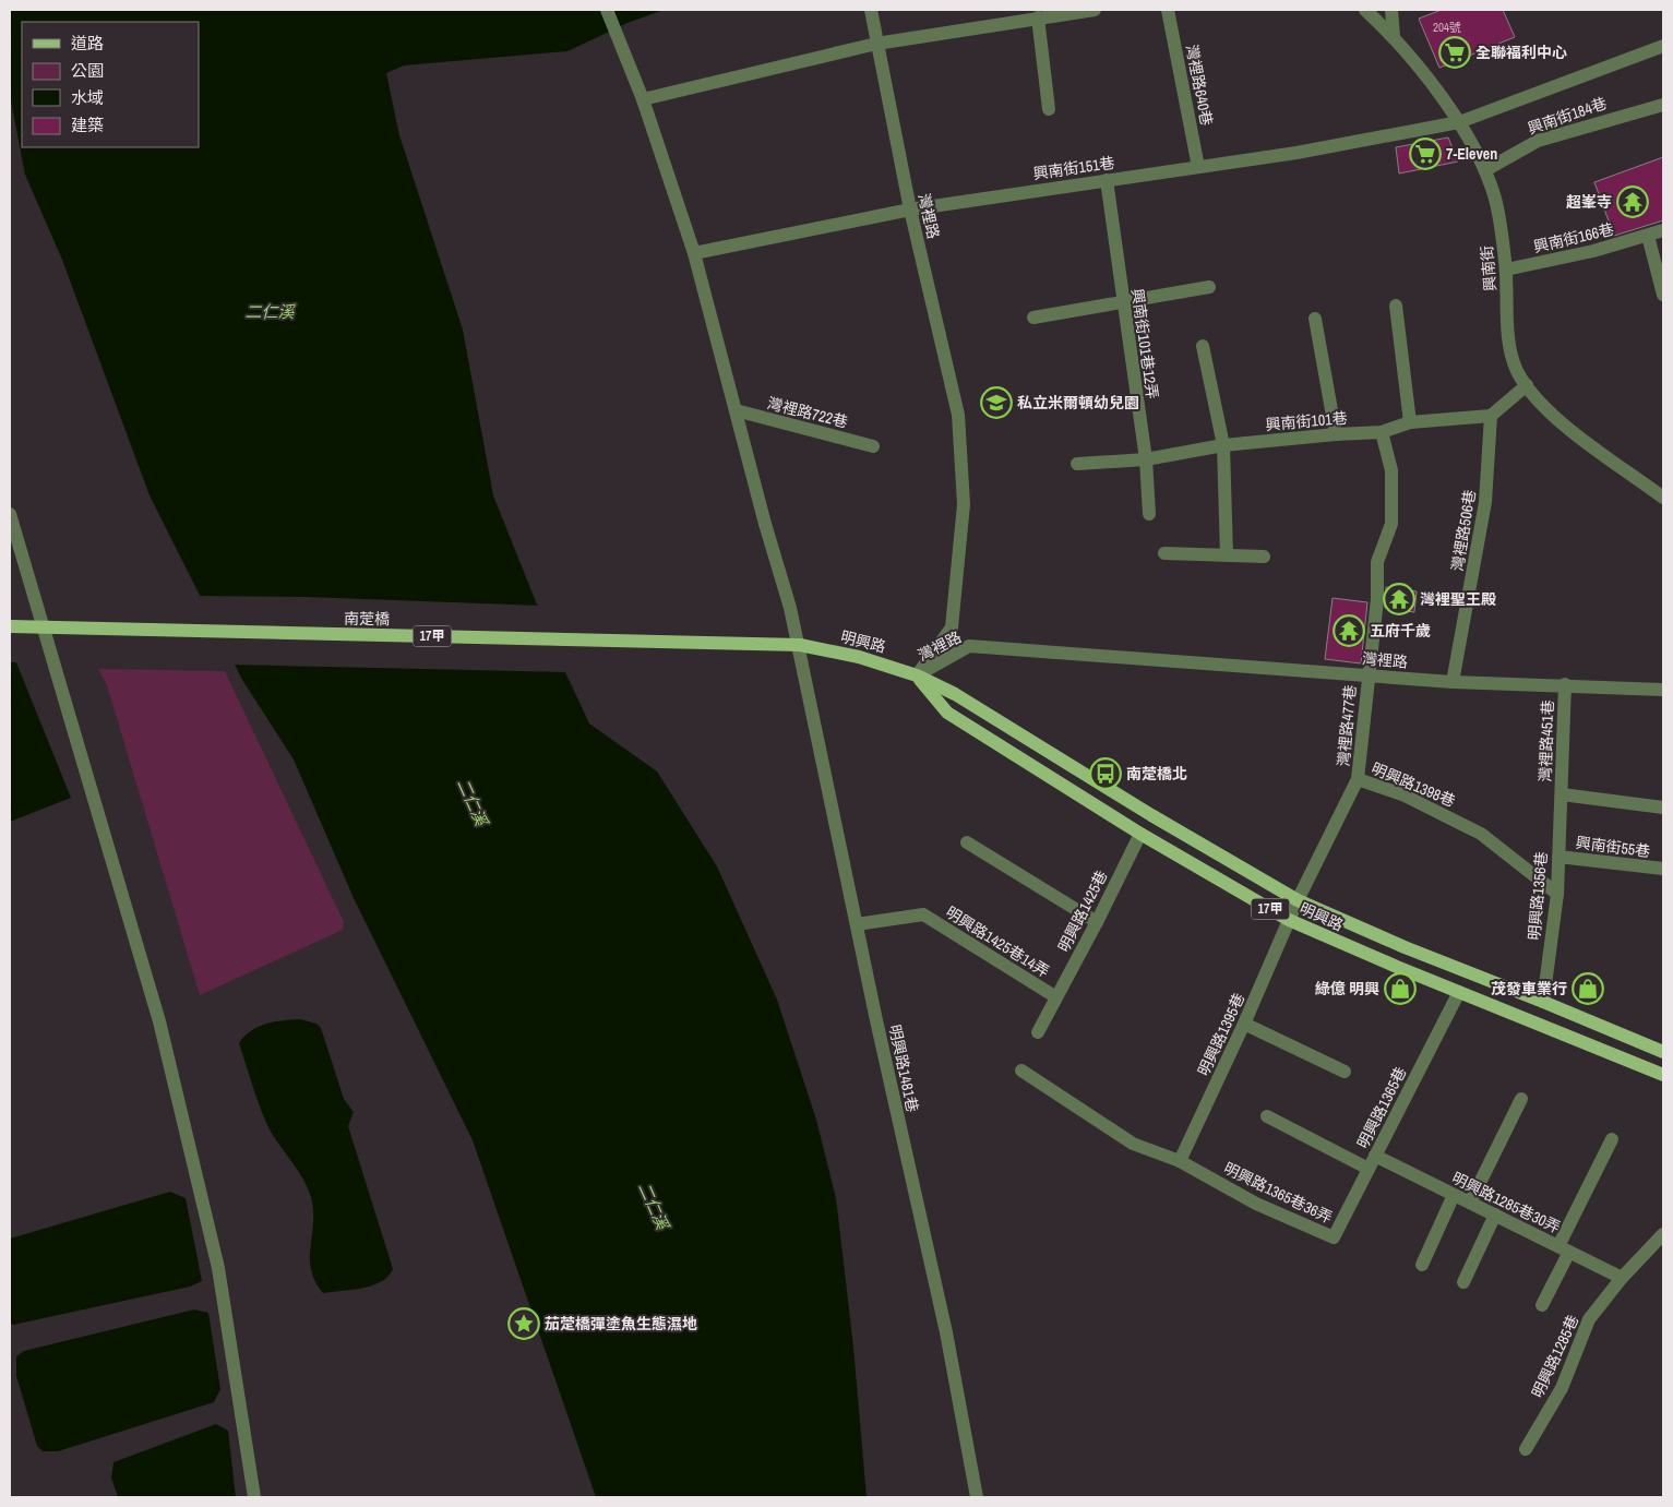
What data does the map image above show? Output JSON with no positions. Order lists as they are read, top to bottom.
{
  "streets": {
    "main road": ["南萣橋", "17甲", "明興路"],
    "street": [
      "灣裡路640巷",
      "興南街184巷",
      "興南街151巷",
      "灣裡路",
      "興南街166巷",
      "興南街",
      "興南街101巷12弄",
      "灣裡路722巷",
      "興南街101巷",
      "灣裡路506巷",
      "灣裡路477巷",
      "灣裡路451巷",
      "明興路1398巷",
      "興南街55巷",
      "明興路1356巷",
      "明興路1425巷",
      "明興路1425巷14弄",
      "明興路1395巷",
      "明興路1481巷",
      "明興路1365巷",
      "明興路1365巷36弄",
      "明興路1285巷30弄",
      "明興路1285巷"
    ]
  },
  "crossings": [
    ["灣裡路640巷", "興南街151巷"],
    ["興南街184巷", "興南街"],
    ["興南街151巷", "灣裡路"],
    ["興南街151巷", "興南街"],
    ["興南街151巷", "興南街101巷12弄"],
    ["灣裡路", "灣裡路506巷"],
    ["灣裡路", "明興路"],
    ["灣裡路", "灣裡路477巷"],
    ["灣裡路", "灣裡路451巷"],
    ["興南街166巷", "興南街"],
    ["興南街101巷12弄", "興南街101巷"],
    ["興南街101巷", "灣裡路506巷"],
    ["興南街101巷", "灣裡路477巷"],
    ["南萣橋", "17甲"],
    ["南萣橋", "明興路"],
    ["南萣橋", "明興路1481巷"],
    ["明興路", "明興路1398巷"],
    ["明興路", "明興路1356巷"],
    ["明興路", "明興路1425巷"],
    ["明興路", "明興路1395巷"],
    ["明興路", "明興路1481巷"],
    ["明興路", "明興路1365巷"],
    ["灣裡路477巷", "明興路1398巷"],
    ["灣裡路451巷", "明興路1356巷"],
    ["明興路1398巷", "明興路1356巷"],
    ["明興路1398巷", "明興路1395巷"],
    ["興南街55巷", "明興路1356巷"],
    ["明興路1425巷", "明興路1425巷14弄"],
    ["明興路1425巷14弄", "明興路1481巷"],
    ["明興路1395巷", "明興路1365巷36弄"],
    ["明興路1365巷", "明興路1365巷36弄"],
    ["明興路1365巷", "明興路1285巷30弄"],
    ["明興路1285巷30弄", "明興路1285巷"]
  ],
  "water": ["二仁溪"],
  "places": {
    "supermarket": ["全聯福利中心", "7-Eleven"],
    "temple": ["超峯寺", "灣裡聖王殿", "五府千歲"],
    "school or university": ["私立米爾頓幼兒園"],
    "bus stop": ["南萣橋北"],
    "shop": ["綠億 明興", "茂發車業行"],
    "place": ["茄萣橋彈塗魚生態濕地"]
  },
  "house_numbers": ["204號"],
  "legend": [
    "道路",
    "公園",
    "水域",
    "建築"
  ]
}
